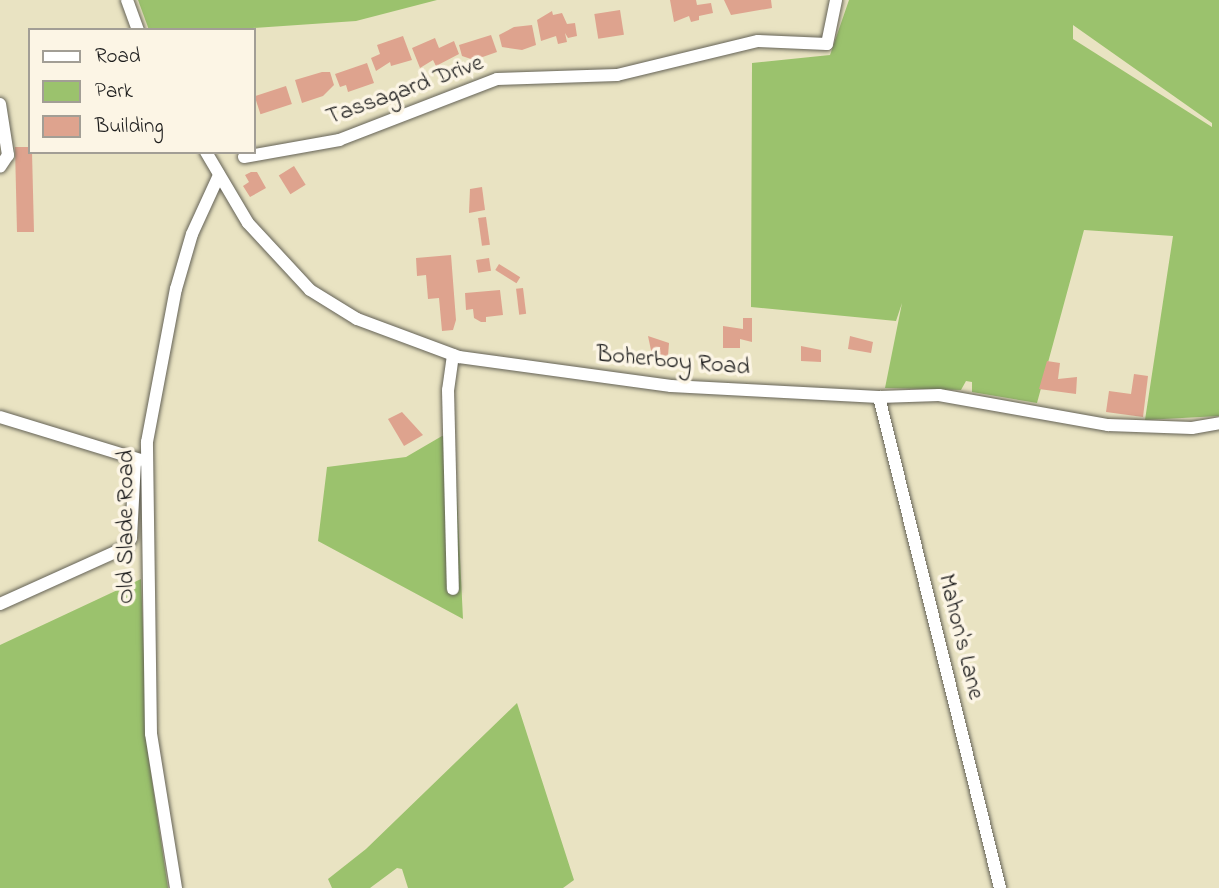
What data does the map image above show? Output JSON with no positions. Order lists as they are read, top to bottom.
{
  "streets": {
    "street": [
      "Tassagard Drive",
      "Boherboy Road",
      "Old Slade Road",
      "Mahon's Lane"
    ]
  },
  "crossings": [
    ["Boherboy Road", "Old Slade Road"],
    ["Boherboy Road", "Mahon's Lane"]
  ],
  "legend": ["Road", "Park", "Building"]
}
